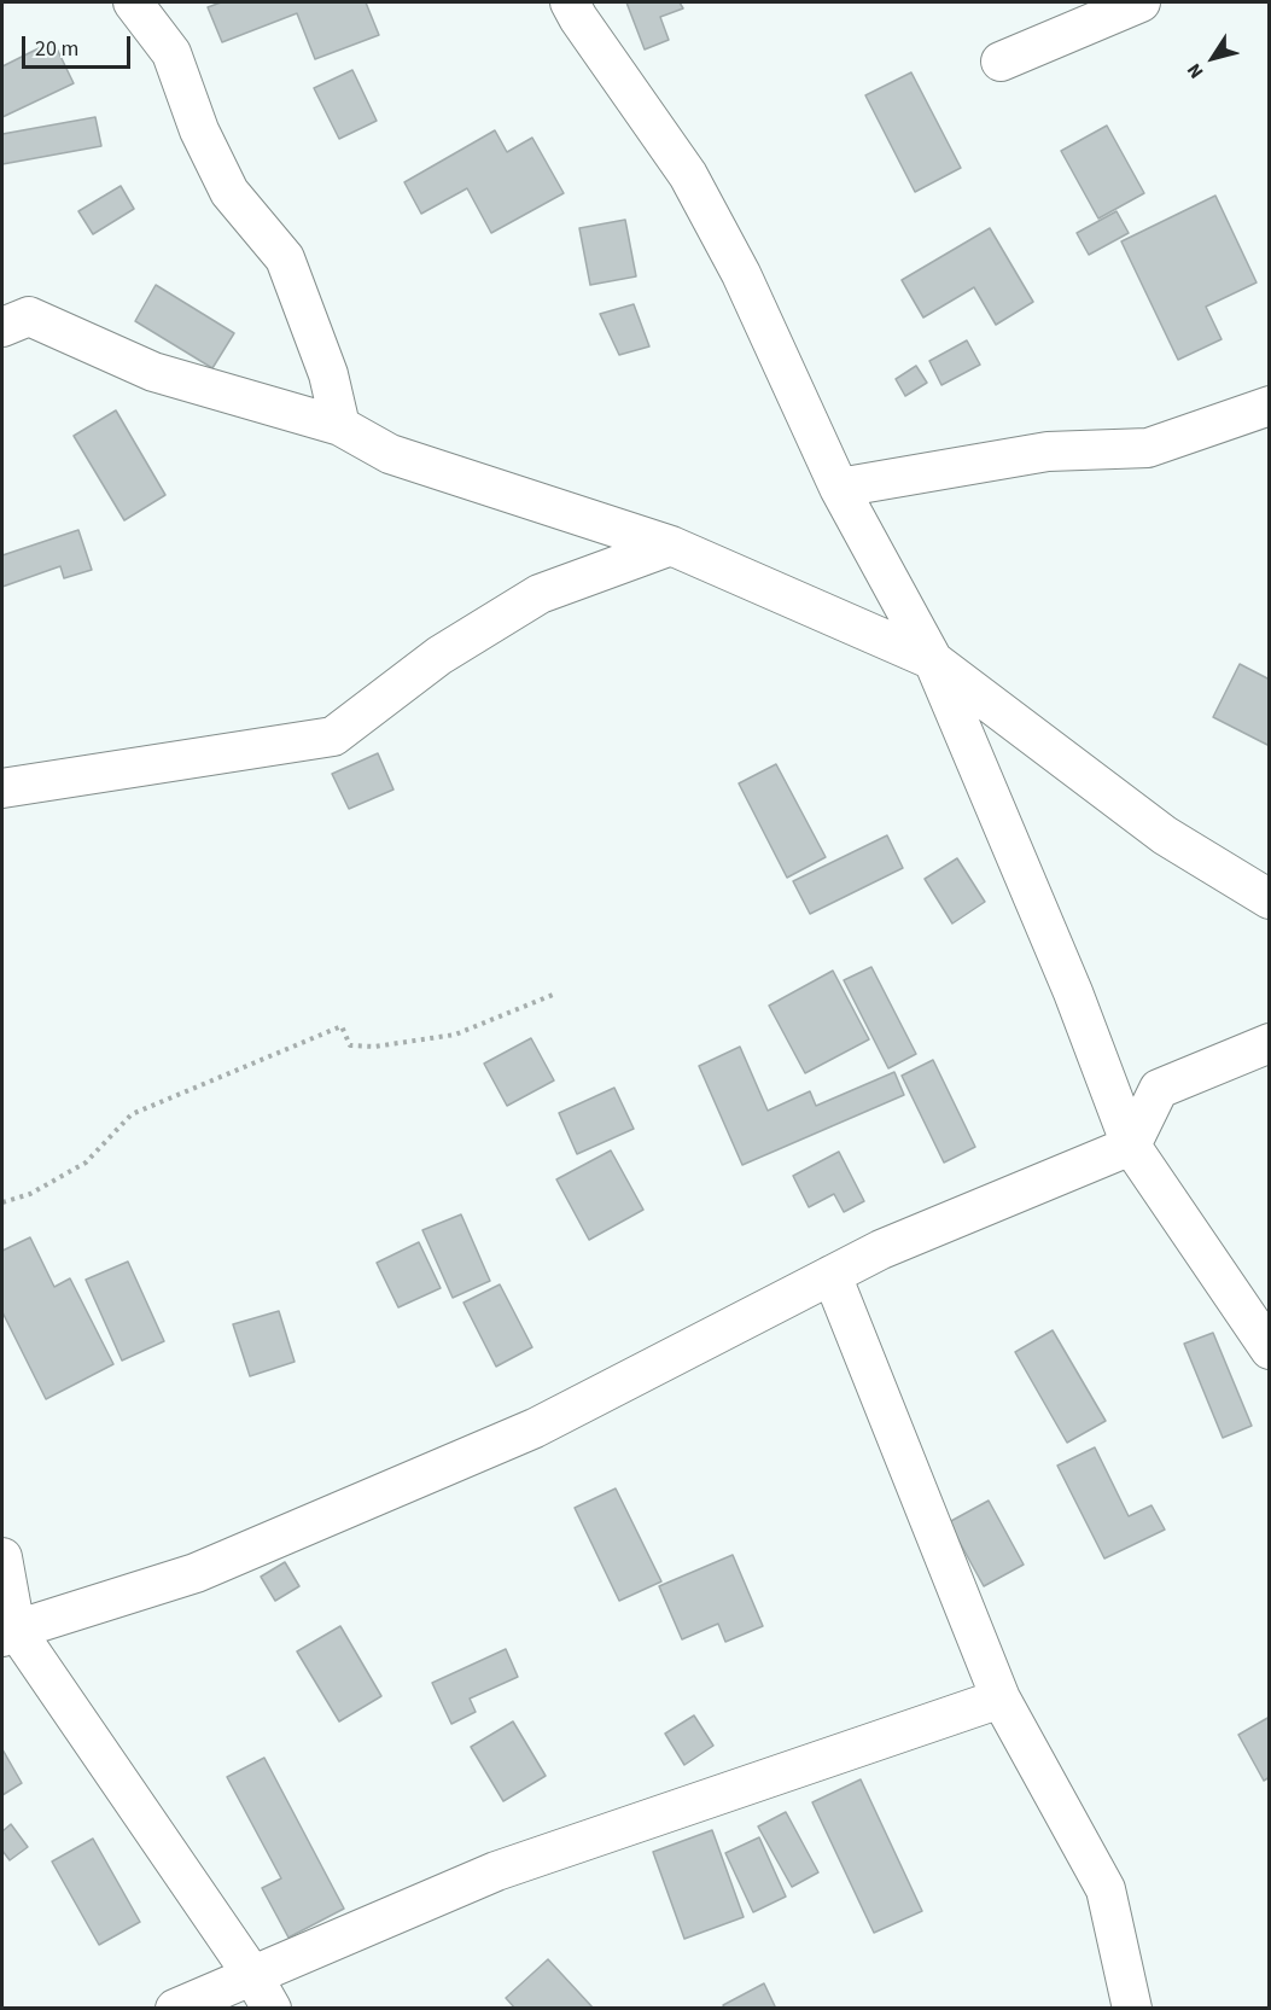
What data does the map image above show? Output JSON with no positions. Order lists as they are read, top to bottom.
{
  "scale_bar": "20 m",
  "north": "bottom left"
}
